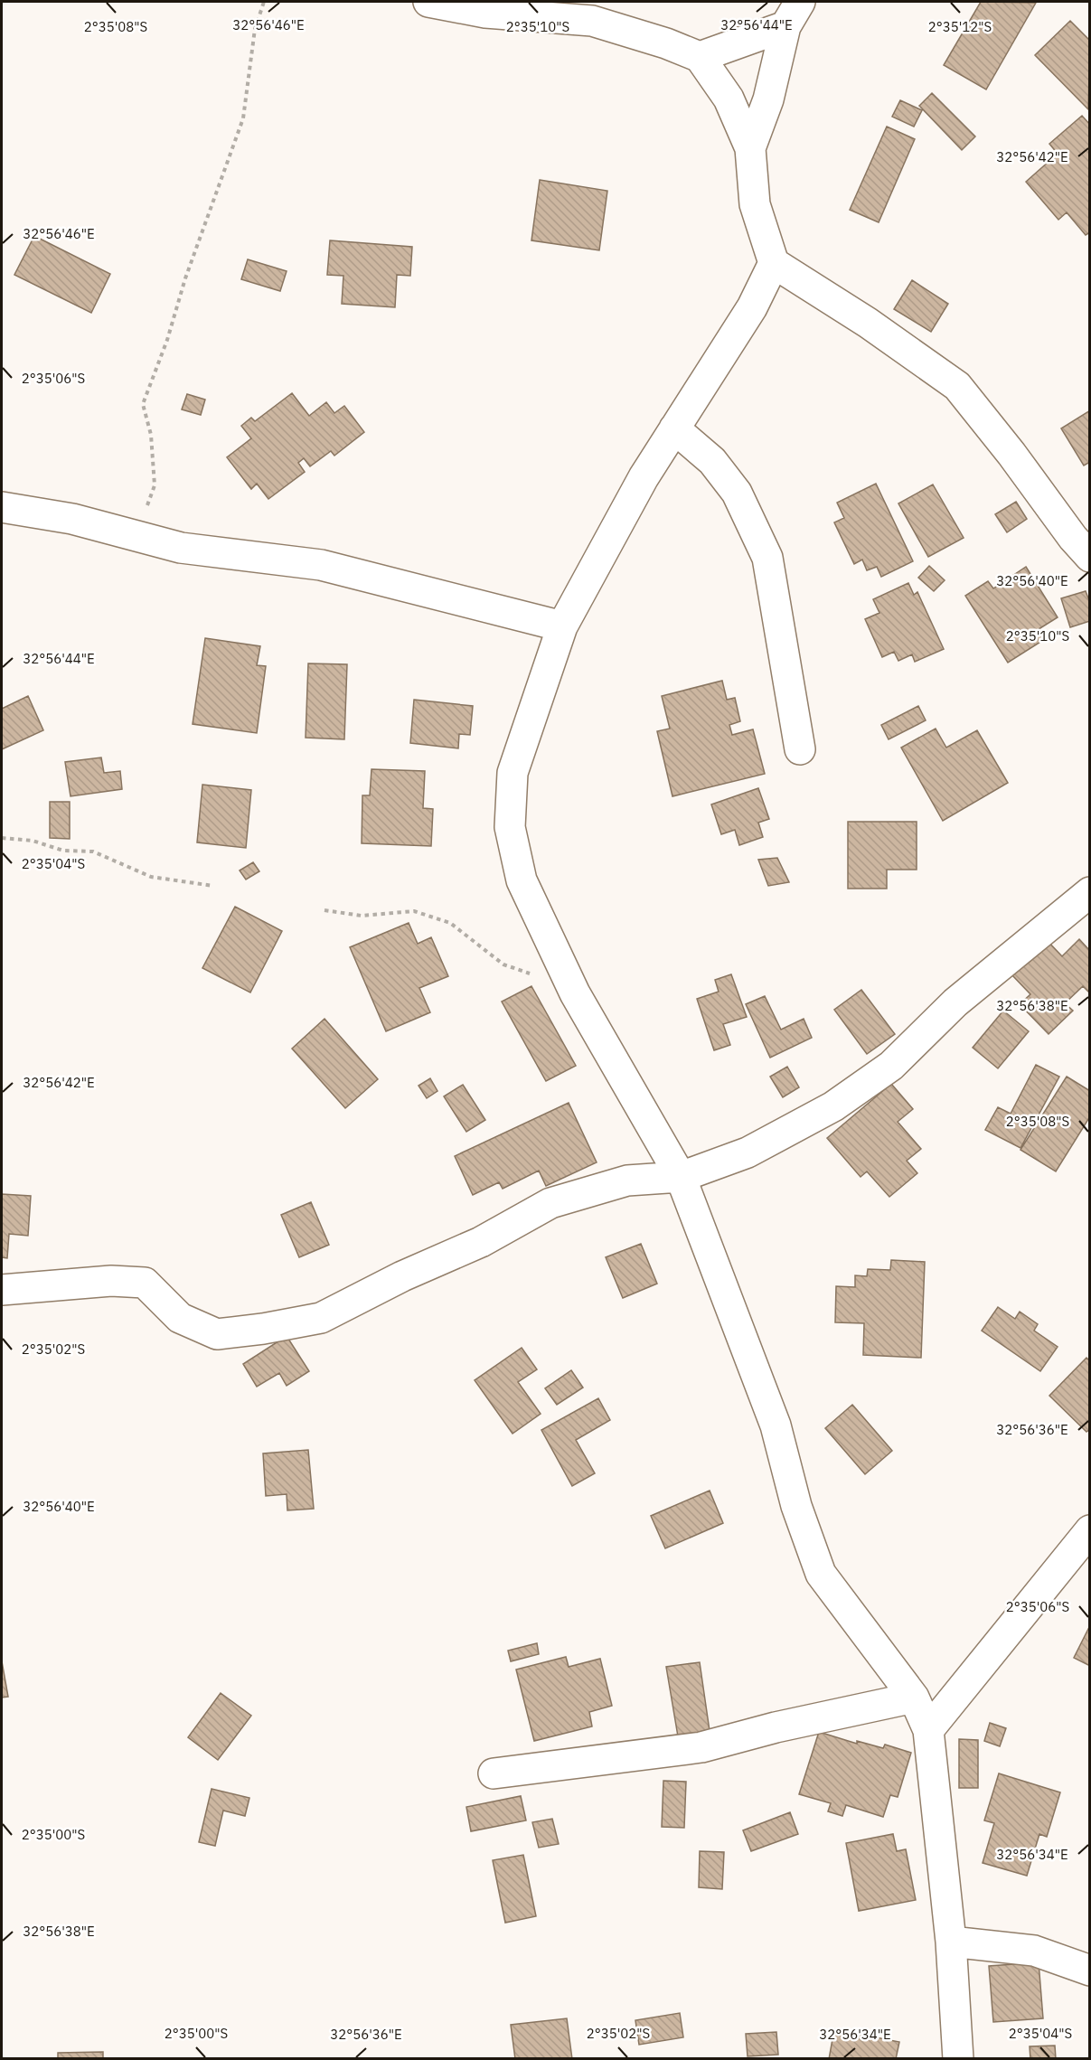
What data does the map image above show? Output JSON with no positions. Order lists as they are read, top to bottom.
{
  "coordinates": [
    "32°56'46\"E",
    "32°56'44\"E",
    "2°35'08\"S",
    "2°35'10\"S",
    "2°35'12\"S",
    "32°56'42\"E",
    "2°35'06\"S",
    "32°56'40\"E",
    "2°35'04\"S",
    "32°56'38\"E",
    "2°35'02\"S",
    "32°56'36\"E",
    "2°35'00\"S",
    "32°56'34\"E"
  ]
}
